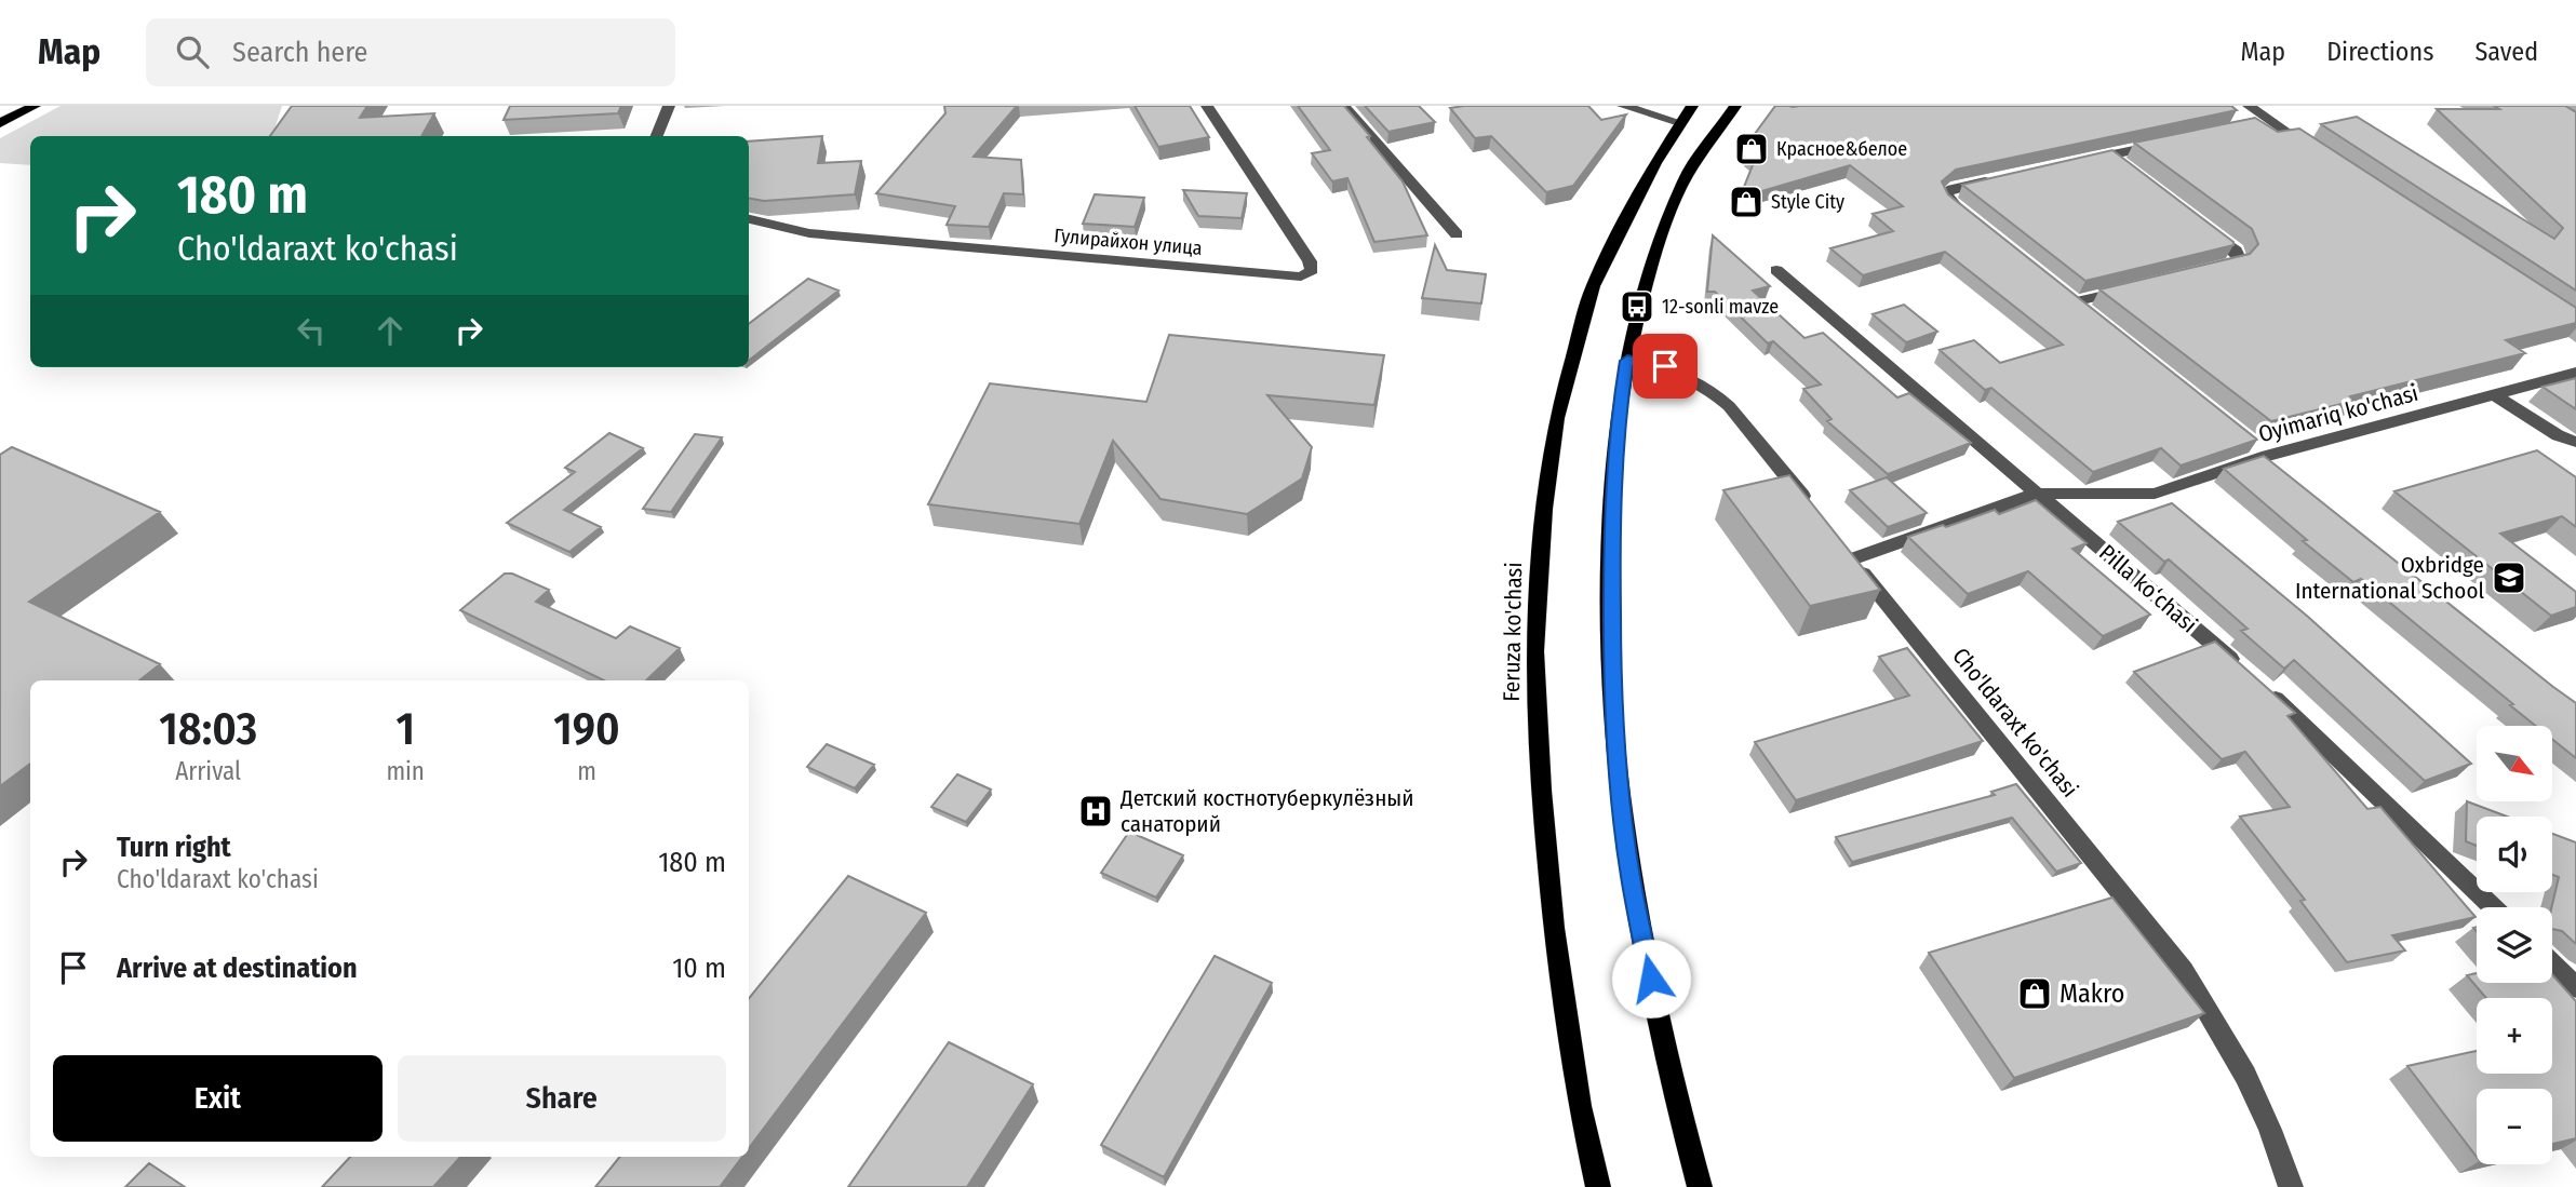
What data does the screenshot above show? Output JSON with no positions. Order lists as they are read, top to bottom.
{
  "streets": {
    "main road": ["Feruza ko'chasi"],
    "street": [
      "Гулирайхон улица",
      "Oyimariq ko'chasi",
      "Pilla ko‘chasi",
      "Cho'ldaraxt ko'chasi"
    ]
  },
  "crossings": [
    ["Oyimariq ko'chasi", "Pilla ko‘chasi"],
    ["Oyimariq ko'chasi", "Cho'ldaraxt ko'chasi"]
  ],
  "places": {
    "shop": ["Красное&белое", "Style City", "Makro"],
    "bus stop": ["12-sonli mavze"],
    "school or university": ["Oxbridge International School"],
    "hospital": ["Детский костнотуберкулёзный санаторий"]
  },
  "north": "bottom right",
  "page": {
    "header": "Map",
    "search": "Search here",
    "nav": ["Map", "Directions", "Saved"],
    "turn": ["180 m", "Cho'ldaraxt ko'chasi"],
    "eta": [
      "18:03",
      "Arrival",
      "1",
      "min",
      "190",
      "m"
    ],
    "map_buttons": ["+", "−"],
    "list": [
      {
        "name": "Turn right",
        "note": "Cho'ldaraxt ko'chasi",
        "value": "180 m"
      },
      {
        "name": "Arrive at destination",
        "value": "10 m"
      }
    ],
    "buttons": ["Exit", "Share"]
  }
}
